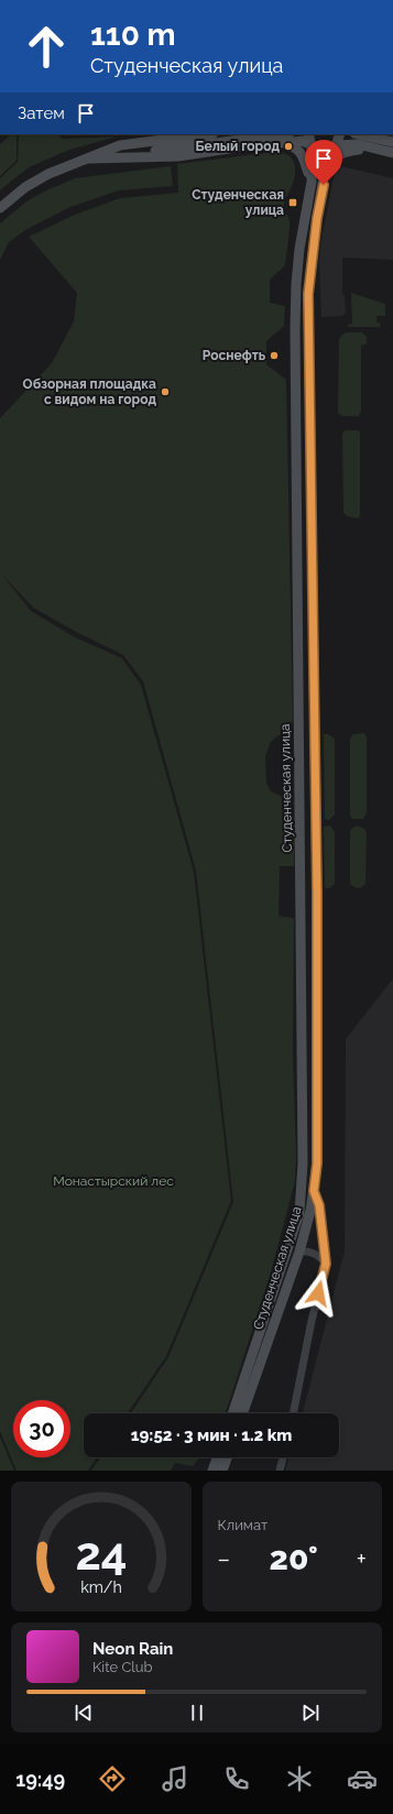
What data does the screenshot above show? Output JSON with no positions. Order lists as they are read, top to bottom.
{
  "streets": {
    "main road": ["Студенческая улица"]
  },
  "parks": ["Монастырский лес"],
  "places": {
    "other": ["Белый город", "Роснефть", "Обзорная площадка с видом на город"],
    "transit": ["Студенческая улица"]
  },
  "page": {
    "turn": ["110 m", "Студенческая улица"],
    "then": "Затем",
    "limit": "30",
    "trip": "19:52 · 3 мин · 1.2 km",
    "tile": "Климат",
    "heat": ["−", "20°", "+"],
    "song": ["Neon Rain", "Kite Club"],
    "tabs": "19:49",
    "gauge": ["24", "km/h"]
  }
}
